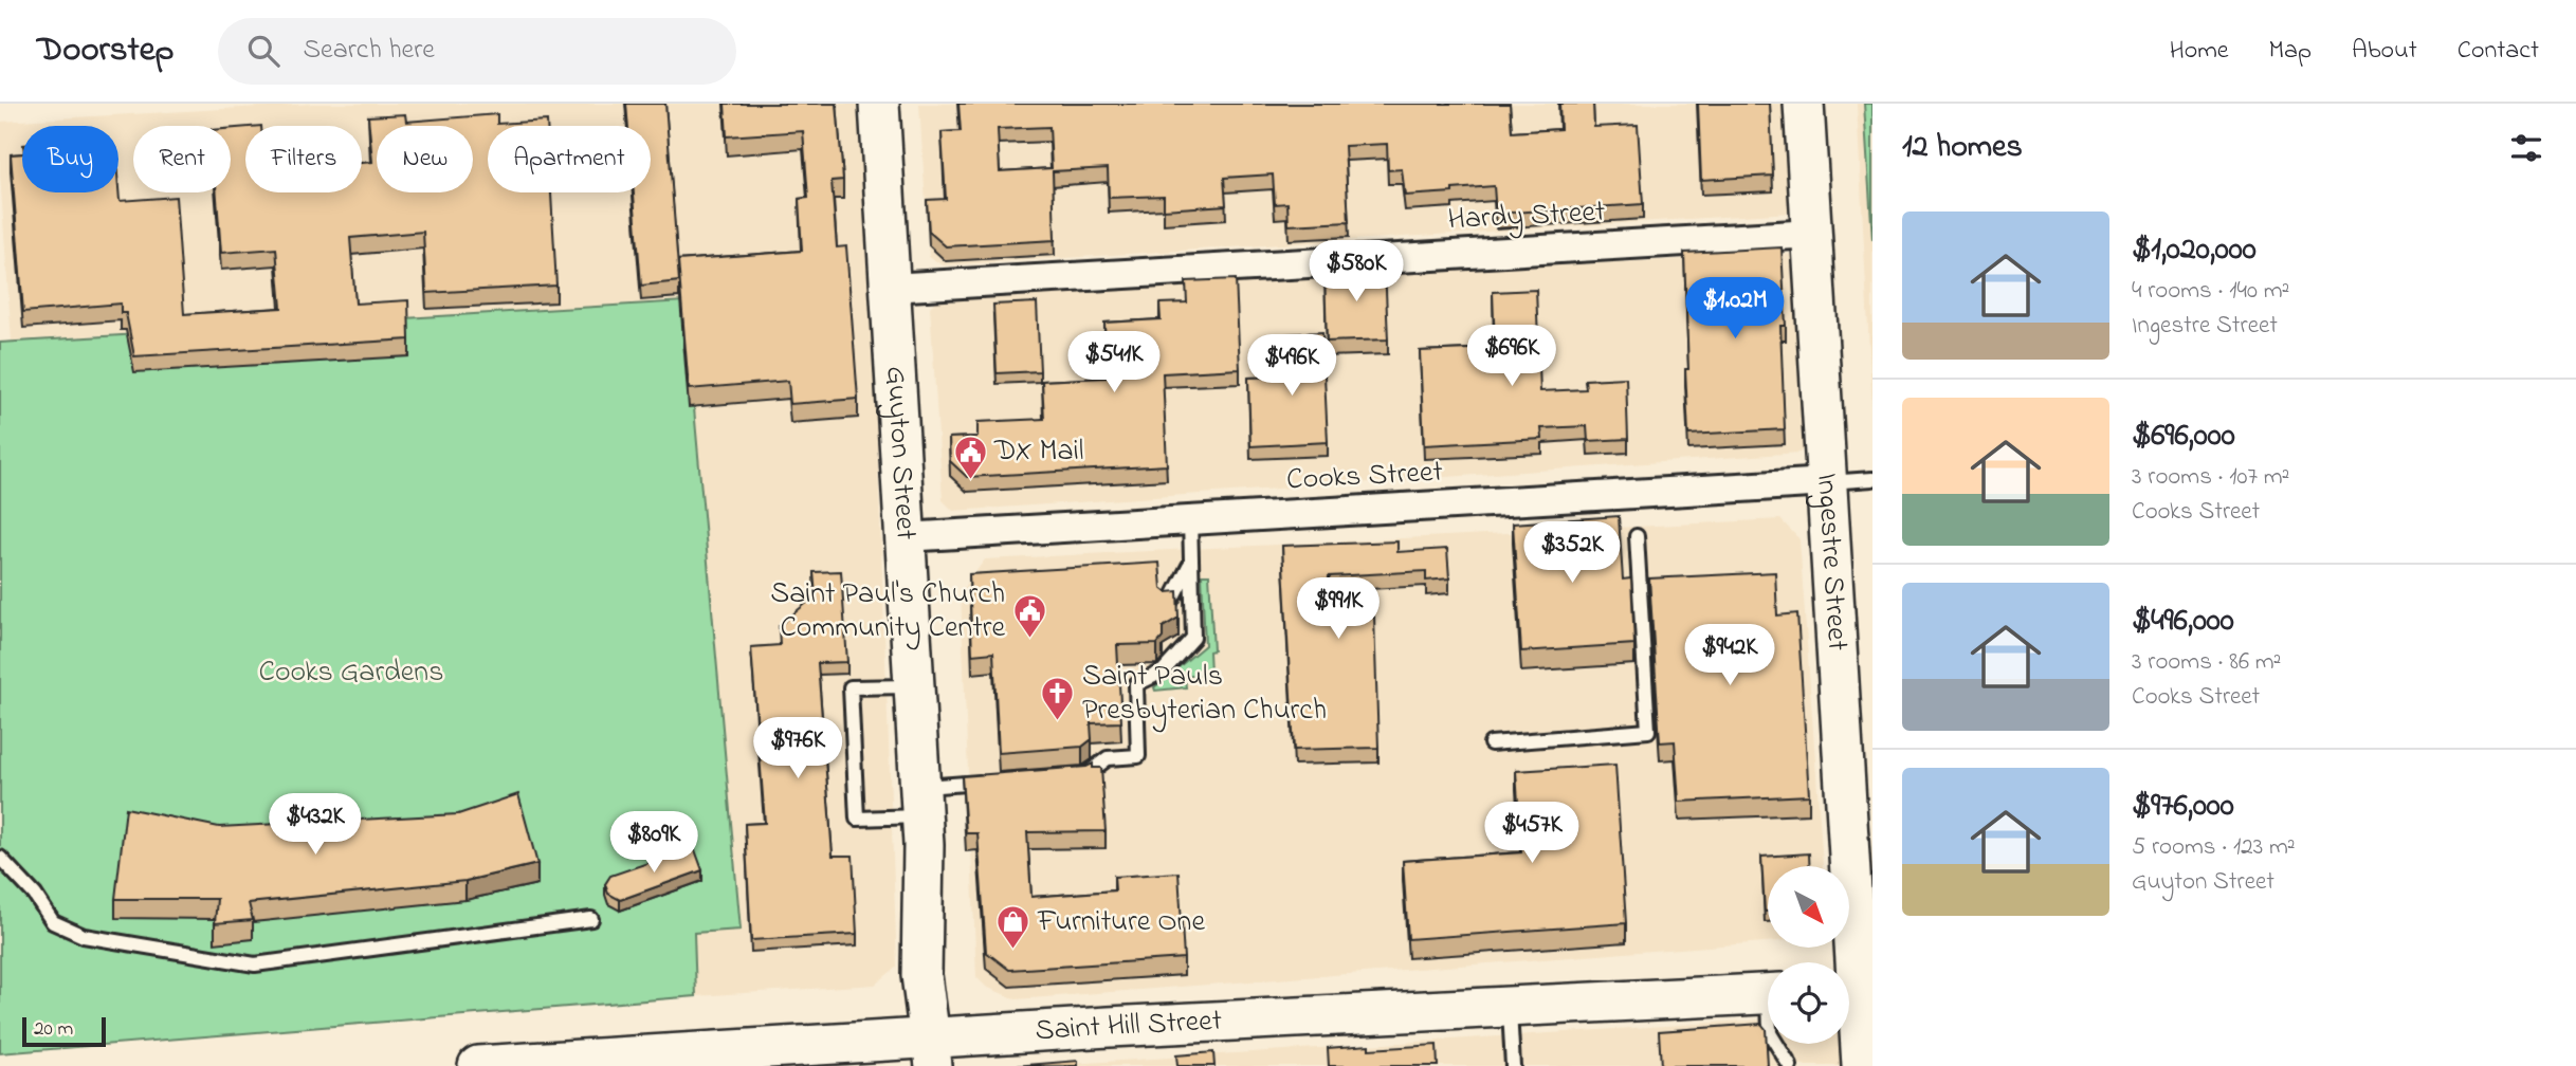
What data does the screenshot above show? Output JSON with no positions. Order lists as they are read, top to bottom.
{
  "streets": {
    "main road": ["Guyton Street", "Ingestre Street", "Saint Hill Street"],
    "street": ["Hardy Street", "Cooks Street"]
  },
  "crossings": [
    ["Hardy Street", "Guyton Street"],
    ["Hardy Street", "Ingestre Street"],
    ["Guyton Street", "Cooks Street"],
    ["Guyton Street", "Saint Hill Street"],
    ["Cooks Street", "Ingestre Street"]
  ],
  "parks": ["Cooks Gardens"],
  "places": {
    "public building": ["DX Mail", "Saint Paul's Church Community Centre"],
    "church": ["Saint Pauls Presbyterian Church"],
    "shop": ["Furniture One"]
  },
  "scale_bar": "20 m",
  "north": "bottom right",
  "page": {
    "header": "Doorstep",
    "search": "Search here",
    "nav": [
      "Home",
      "Map",
      "About",
      "Contact"
    ],
    "heading": "12 homes",
    "chip": [
      "Buy",
      "Rent",
      "Filters",
      "New",
      "Apartment"
    ],
    "list": [
      {
        "name": "$1,020,000",
        "note": "4 rooms · 140 m² · Ingestre Street"
      },
      {
        "name": "$696,000",
        "note": "3 rooms · 107 m² · Cooks Street"
      },
      {
        "name": "$496,000",
        "note": "3 rooms · 86 m² · Cooks Street"
      },
      {
        "name": "$976,000",
        "note": "5 rooms · 123 m² · Guyton Street"
      }
    ],
    "price": [
      "$580K",
      "$1.02M",
      "$696K",
      "$541K",
      "$496K",
      "$352K",
      "$991K",
      "$942K",
      "$976K",
      "$432K",
      "$457K",
      "$809K"
    ],
    "scale": "20 m"
  }
}
